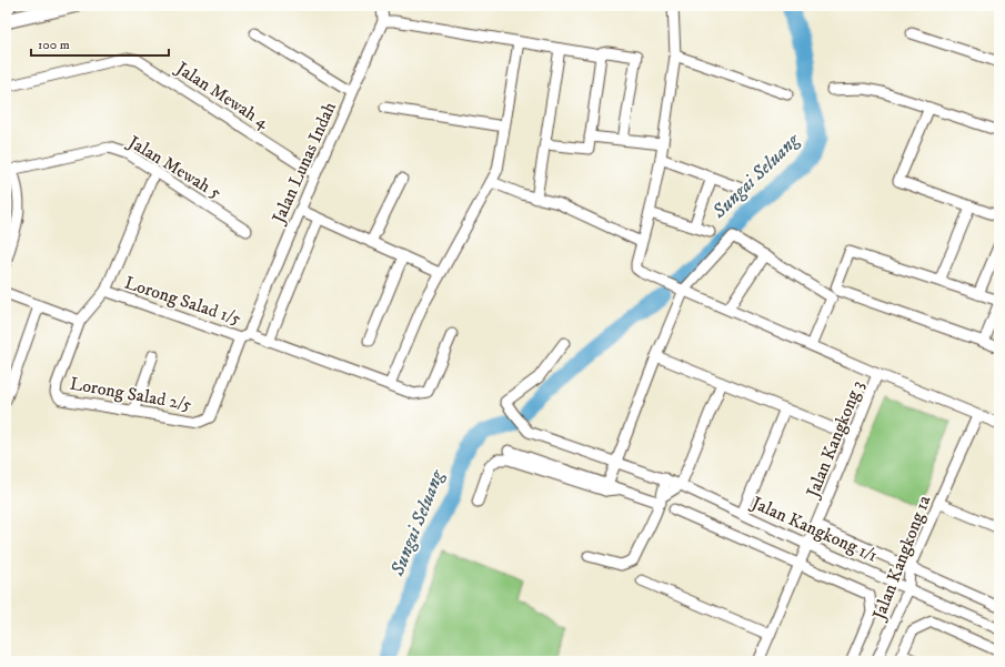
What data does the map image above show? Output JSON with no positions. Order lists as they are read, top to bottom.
{
  "streets": {
    "street": [
      "Jalan Mewah 4",
      "Jalan Lunas Indah",
      "Jalan Mewah 5",
      "Lorong Salad 1/5",
      "Lorong Salad 2/5",
      "Jalan Kangkong 3",
      "Jalan Kangkong 1/1",
      "Jalan Kangkong 1a"
    ]
  },
  "crossings": [
    ["Jalan Mewah 4", "Jalan Lunas Indah"],
    ["Jalan Lunas Indah", "Lorong Salad 1/5"],
    ["Jalan Mewah 5", "Lorong Salad 2/5"],
    ["Lorong Salad 1/5", "Lorong Salad 2/5"],
    ["Jalan Kangkong 3", "Jalan Kangkong 1/1"],
    ["Jalan Kangkong 1/1", "Jalan Kangkong 1a"]
  ],
  "water": ["Sungai Seluang"],
  "scale_bar": "100 m"
}
